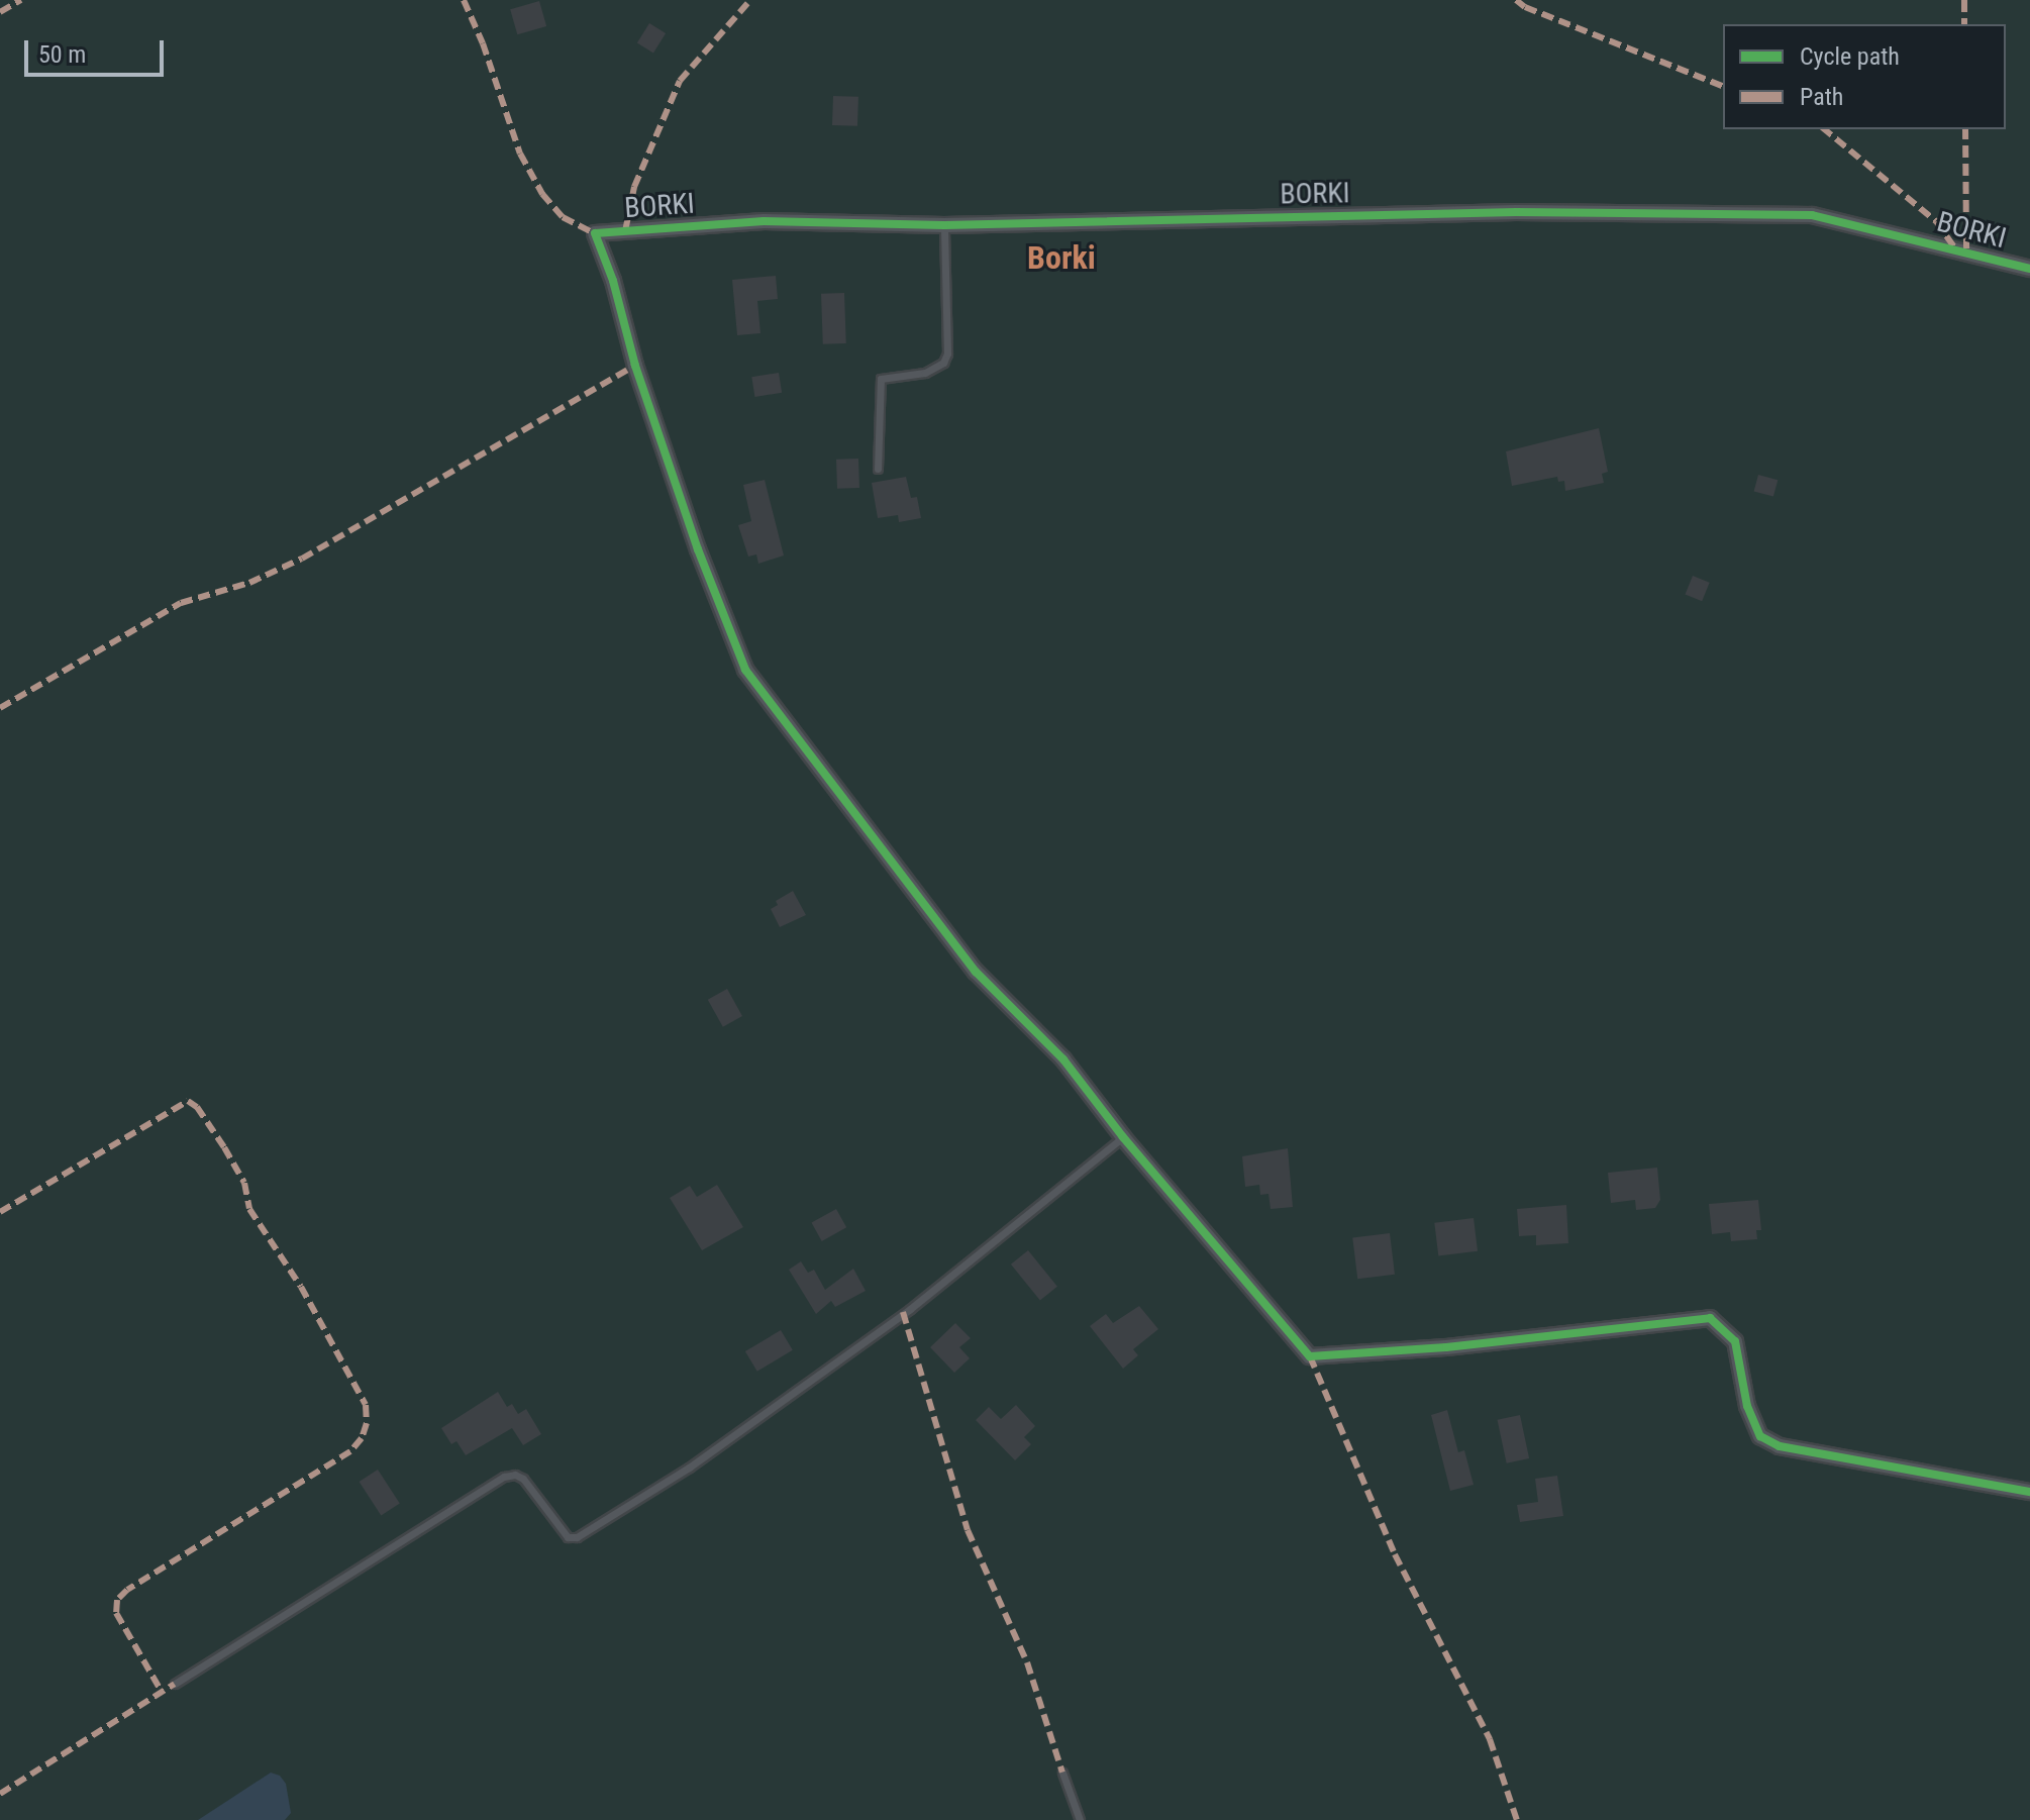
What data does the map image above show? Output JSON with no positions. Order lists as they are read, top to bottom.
{
  "streets": {
    "street": ["BORKI"]
  },
  "districts": ["Borki"],
  "legend": ["Cycle path", "Path"],
  "scale_bar": "50 m"
}
